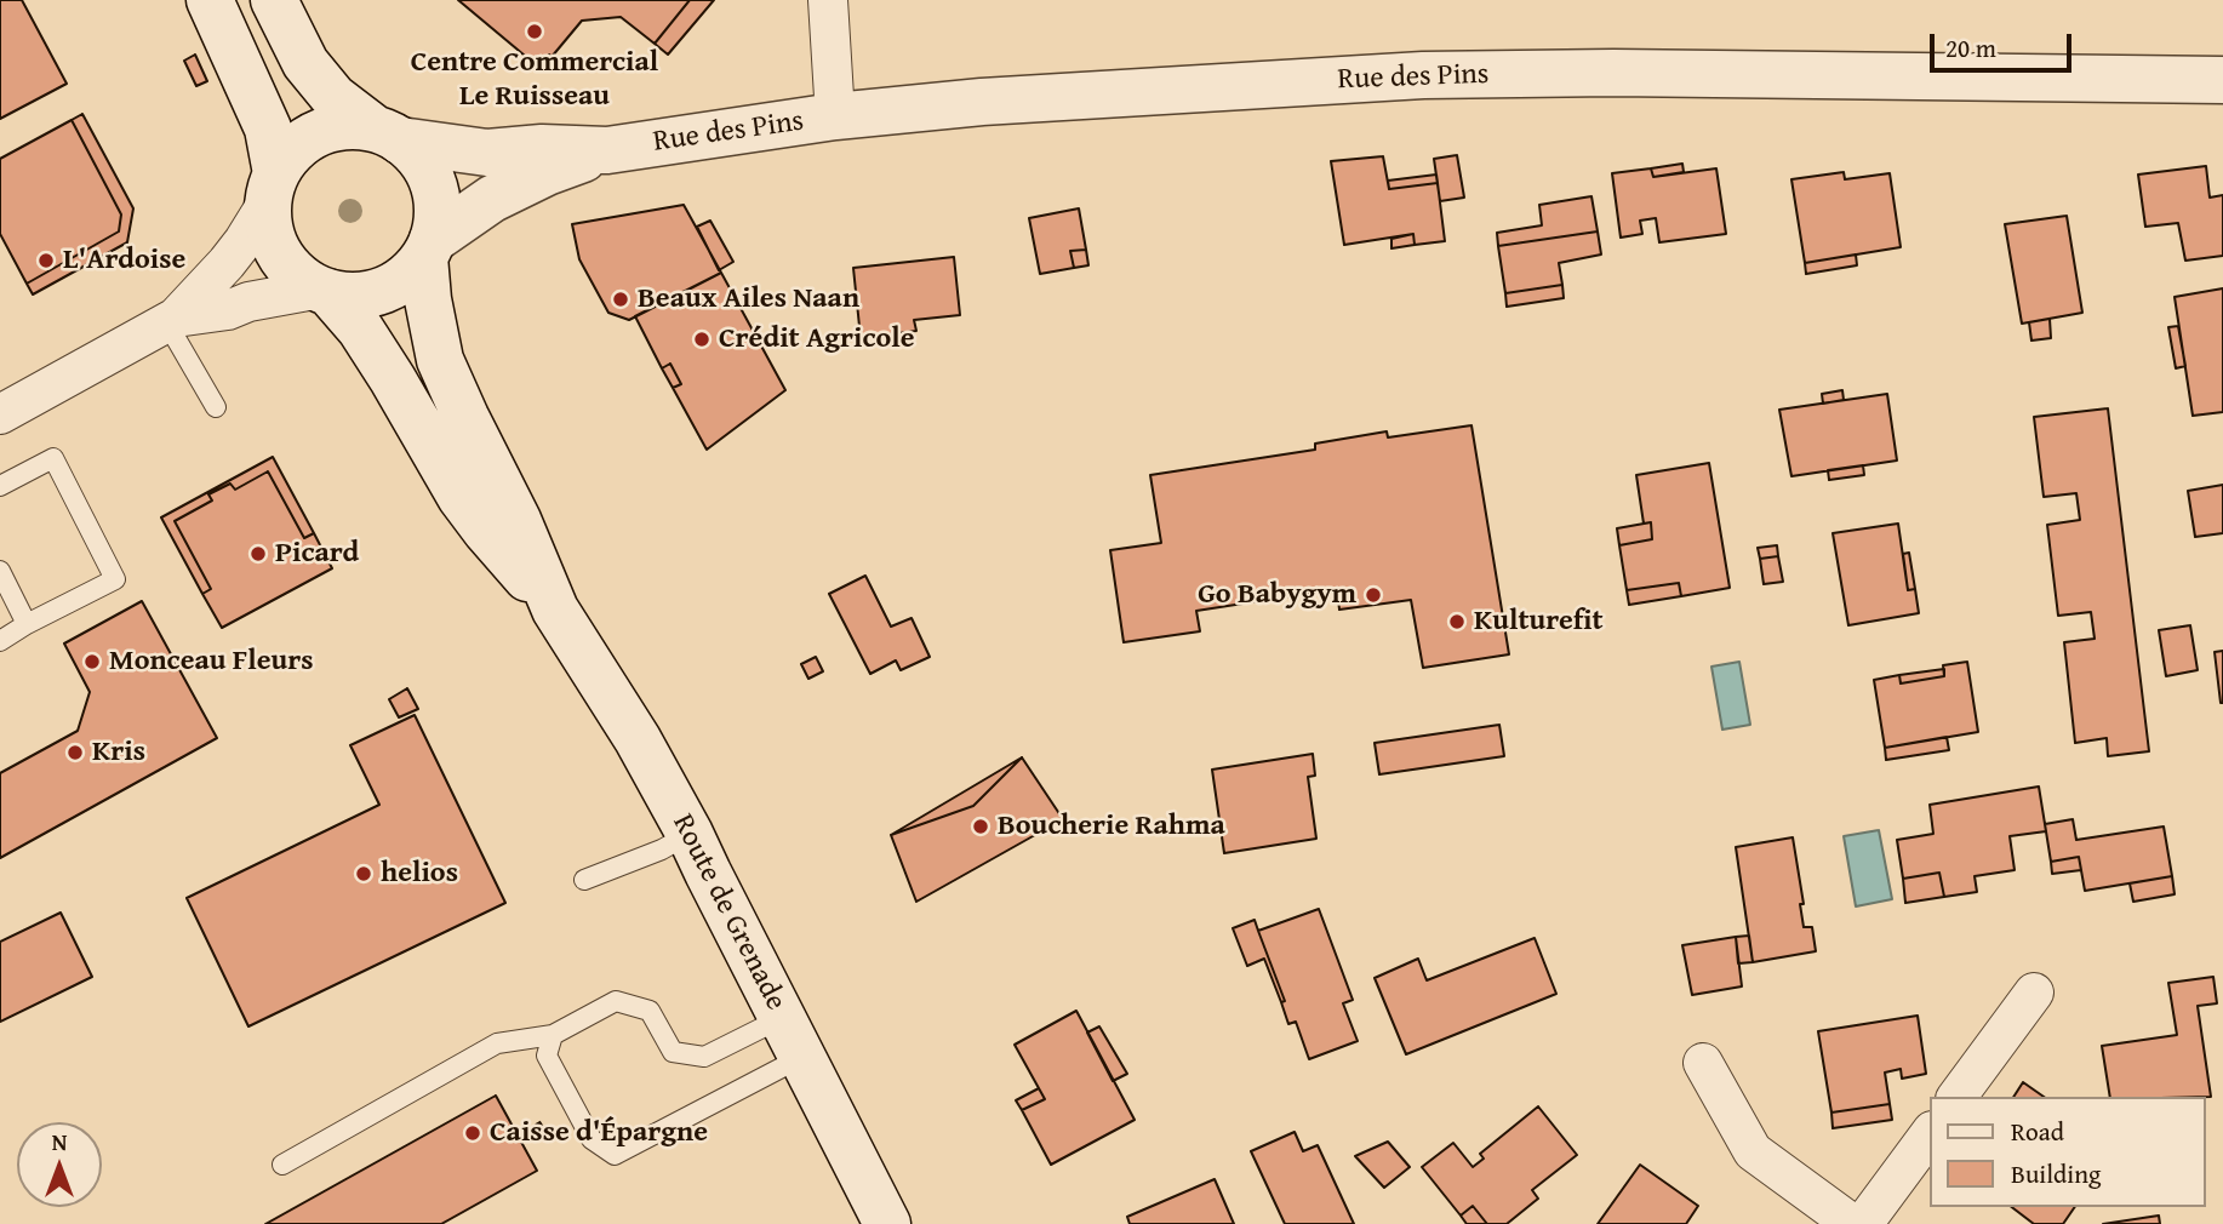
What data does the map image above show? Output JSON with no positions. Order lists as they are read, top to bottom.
{
  "streets": {
    "main road": ["Rue des Pins", "Route de Grenade"]
  },
  "crossings": [
    ["Rue des Pins", "Route de Grenade"]
  ],
  "places": [
    "Centre Commercial Le Ruisseau",
    "L'Ardoise",
    "Beaux Ailes Naan",
    "Crédit Agricole",
    "Picard",
    "Go Babygym",
    "Kulturefit",
    "Monceau Fleurs",
    "Kris",
    "Boucherie Rahma",
    "helios",
    "Caisse d'Épargne"
  ],
  "legend": ["Road", "Building"],
  "scale_bar": "20 m",
  "north": "top"
}
